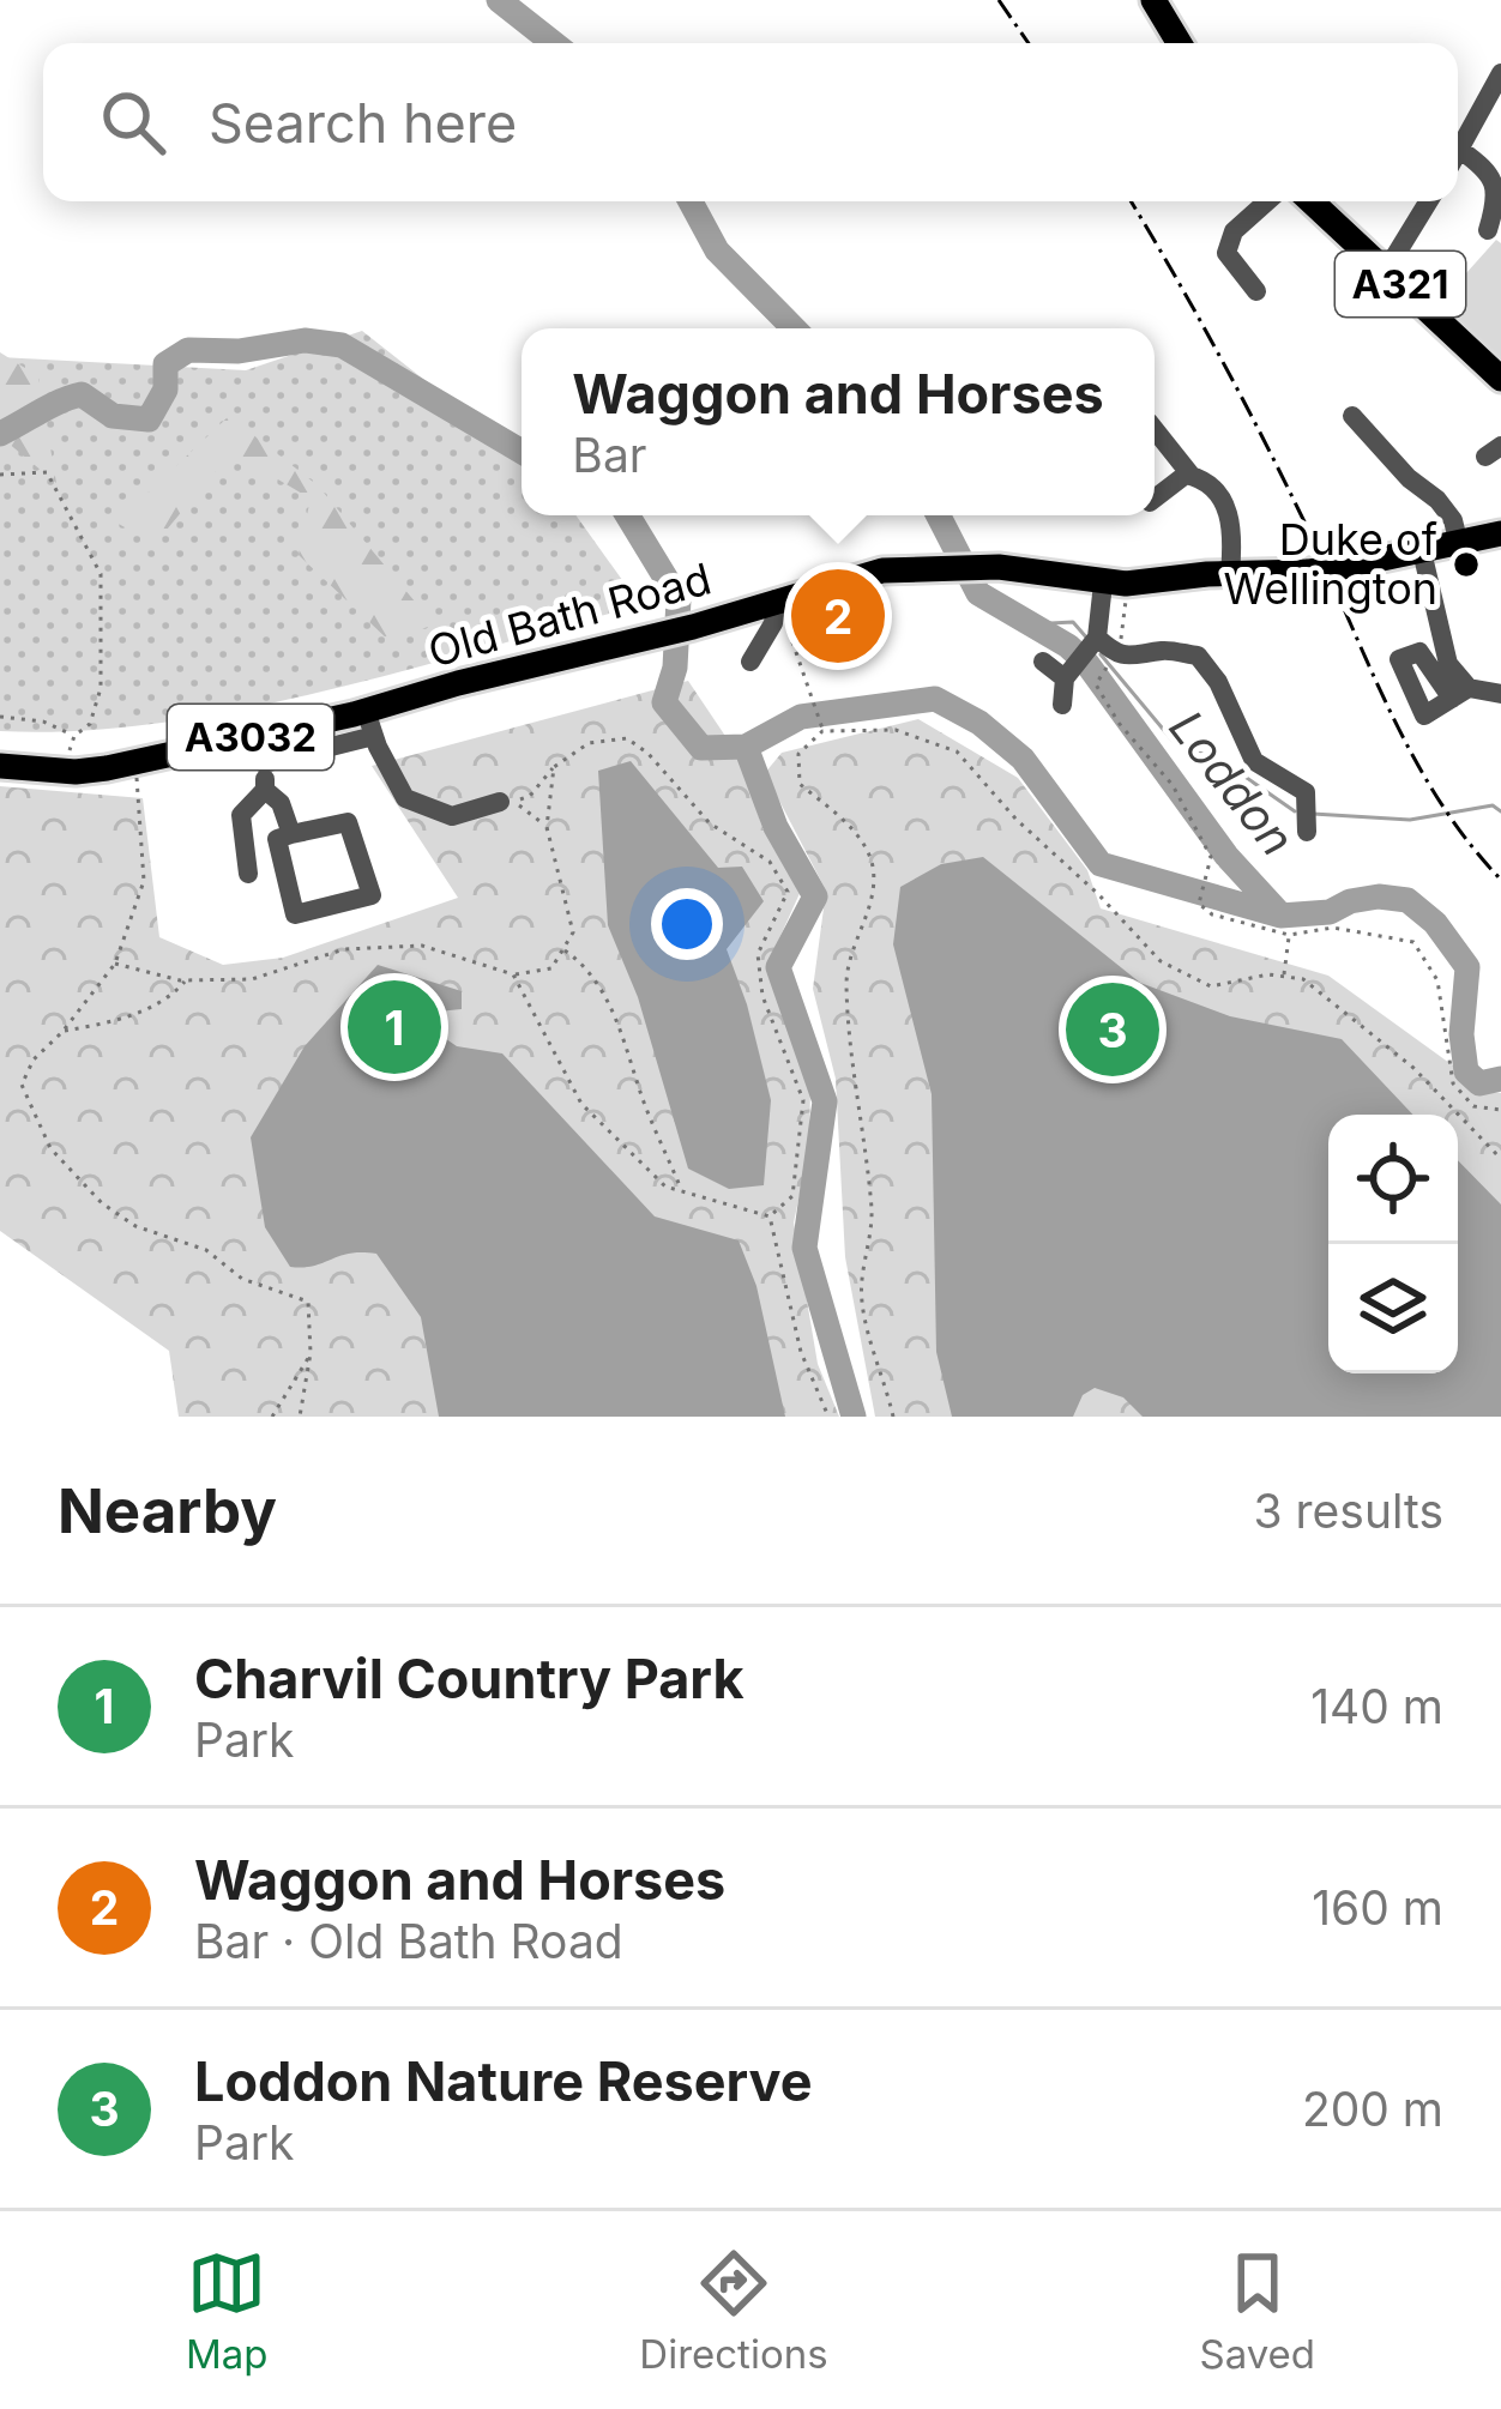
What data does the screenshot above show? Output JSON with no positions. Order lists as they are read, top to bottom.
{
  "streets": {
    "main road": ["A321", "Old Bath Road", "A3032"]
  },
  "water": ["Loddon"],
  "places": ["Duke of Wellington"],
  "page": {
    "search": "Search here",
    "popup": ["Waggon and Horses", "Bar"],
    "pins": ["2", "1", "3"],
    "heading": ["Nearby", "3 results"],
    "list": [
      {
        "mark": "1",
        "name": "Charvil Country Park",
        "note": "Park",
        "value": "140 m"
      },
      {
        "mark": "2",
        "name": "Waggon and Horses",
        "note": "Bar · Old Bath Road",
        "value": "160 m"
      },
      {
        "mark": "3",
        "name": "Loddon Nature Reserve",
        "note": "Park",
        "value": "200 m"
      }
    ],
    "nav": ["Map", "Directions", "Saved"]
  }
}
